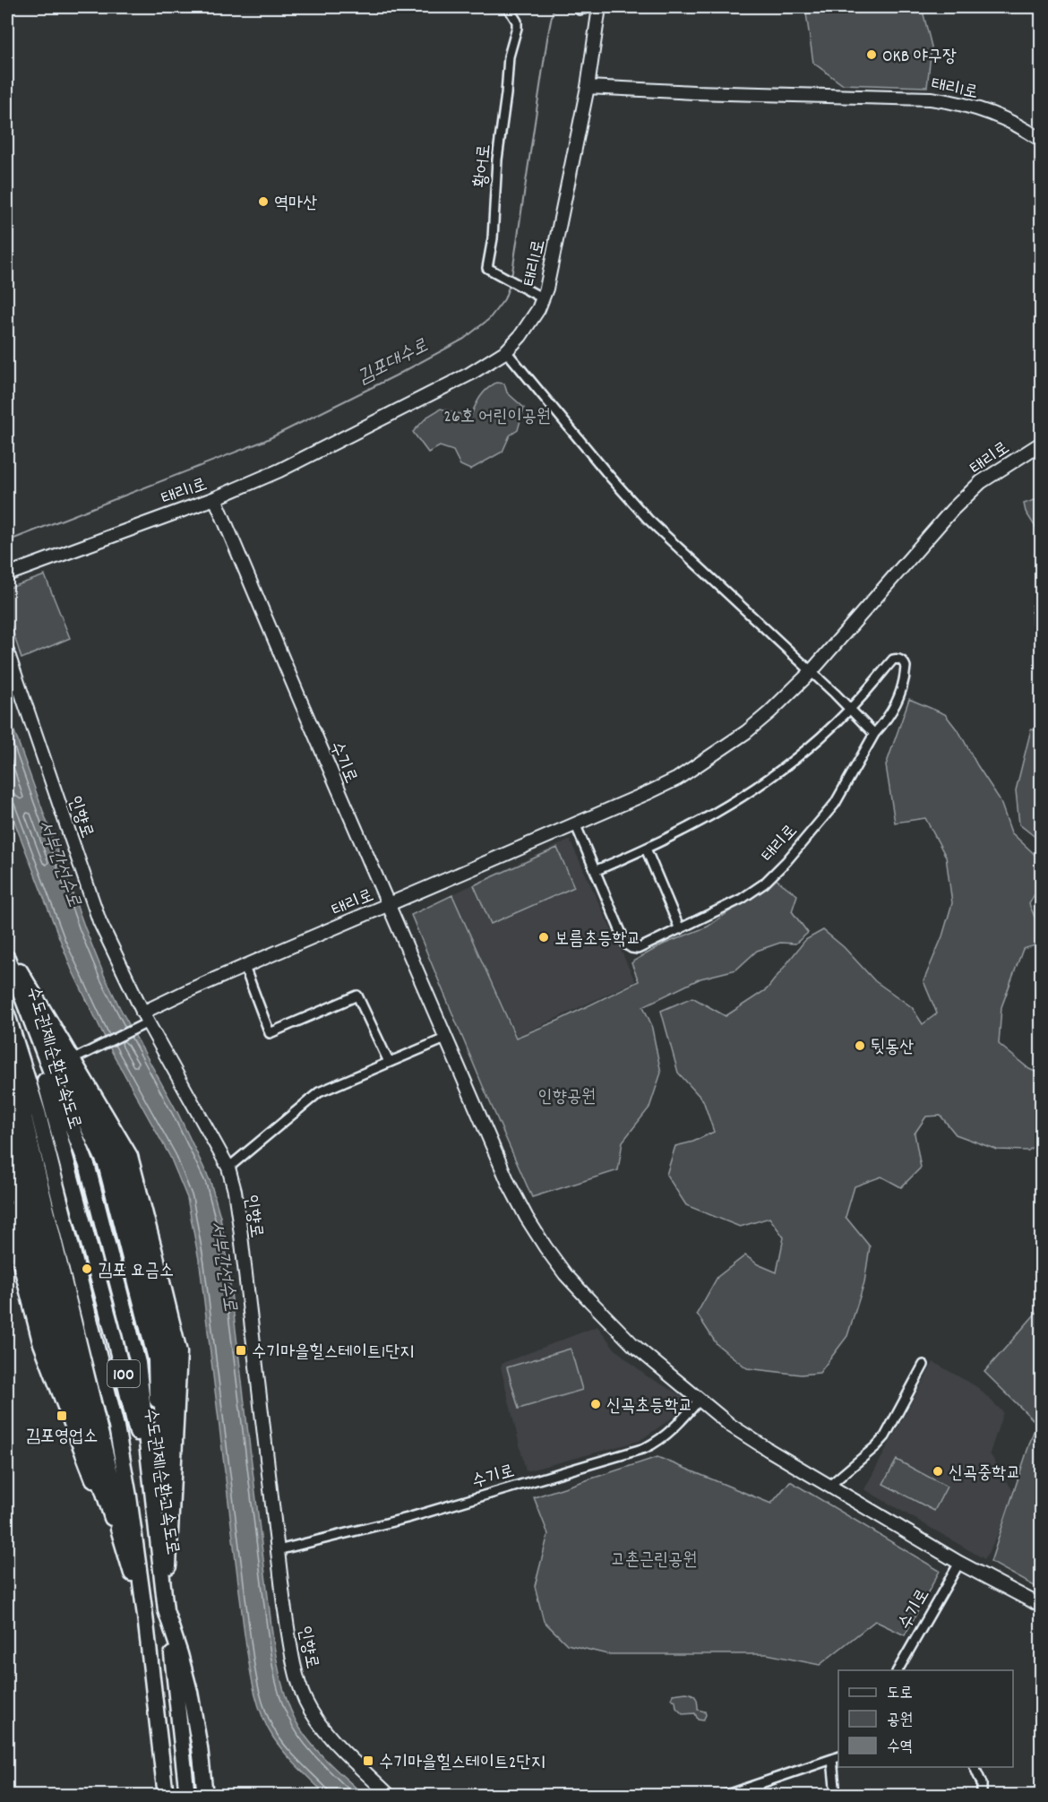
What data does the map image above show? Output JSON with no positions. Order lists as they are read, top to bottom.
{
  "streets": {
    "highway": ["수도권제1순환고속도로", "100"],
    "street": [
      "태리1로",
      "황어로",
      "태리로",
      "수기로",
      "인향로"
    ]
  },
  "crossings": [
    ["태리1로", "황어로"],
    ["태리1로", "수기로"],
    ["태리로", "수기로"],
    ["태리로", "인향로"],
    ["수기로", "인향로"]
  ],
  "water": ["김포대수로", "서부간선수로"],
  "parks": ["26호 어린이공원", "인향공원", "고촌근린공원"],
  "places": {
    "other": [
      "OKB 야구장",
      "역마산",
      "보름초등학교",
      "뒷동산",
      "김포 요금소",
      "신곡초등학교",
      "신곡중학교"
    ],
    "transit": ["수기마을힐스테이트1단지", "김포영업소", "수기마을힐스테이트2단지"]
  },
  "legend": ["도로", "공원", "수역"]
}
